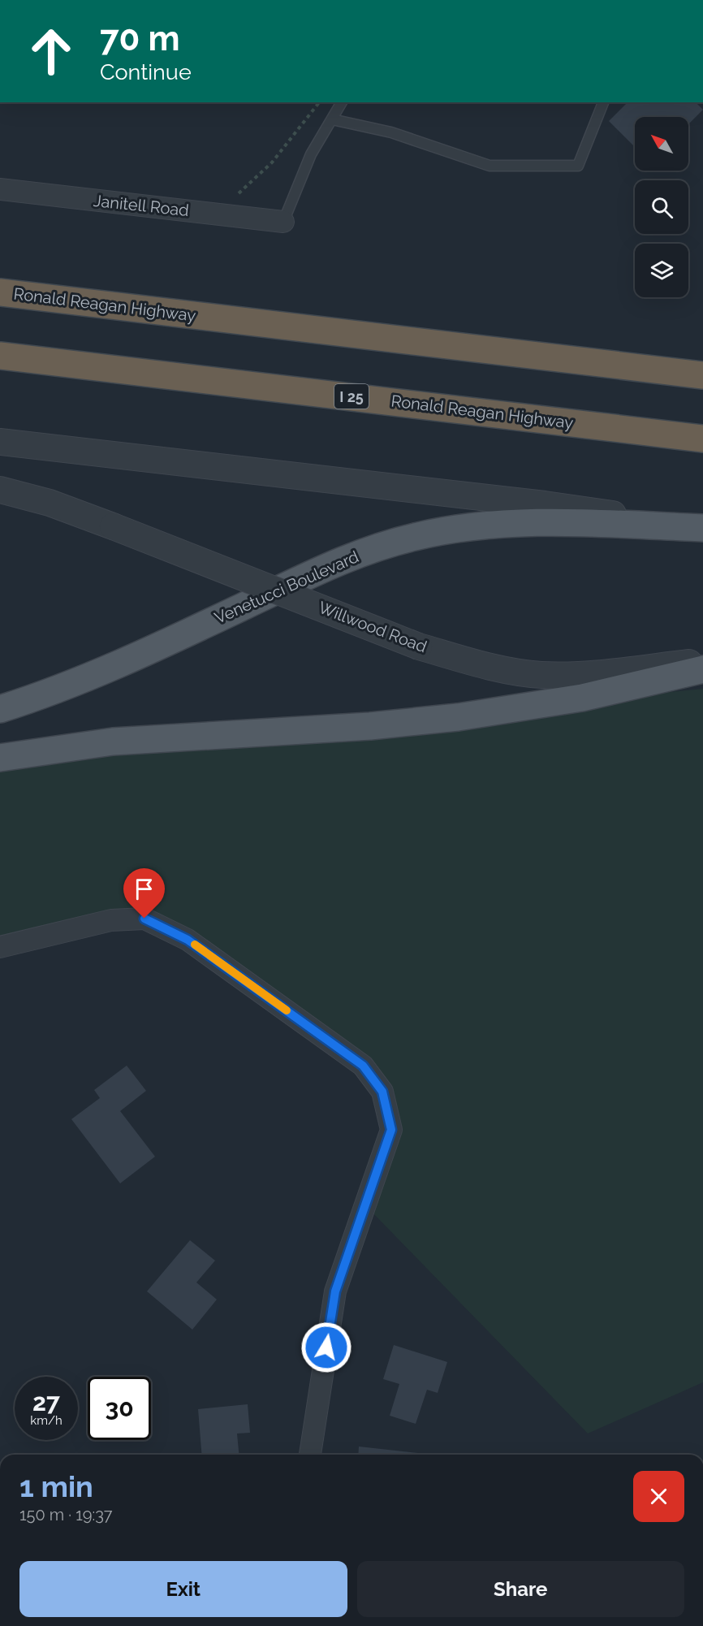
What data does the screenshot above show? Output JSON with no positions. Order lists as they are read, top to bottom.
{
  "streets": {
    "highway": ["Ronald Reagan Highway", "I 25"],
    "main road": ["Venetucci Boulevard"],
    "street": ["Janitell Road", "Willwood Road"]
  },
  "north": "top left",
  "page": {
    "turn": ["70 m", "Continue"],
    "speed": "27 km/h",
    "limit": "30",
    "heading": ["1 min", "150 m · 19:37"],
    "buttons": ["Exit", "Share"]
  }
}
